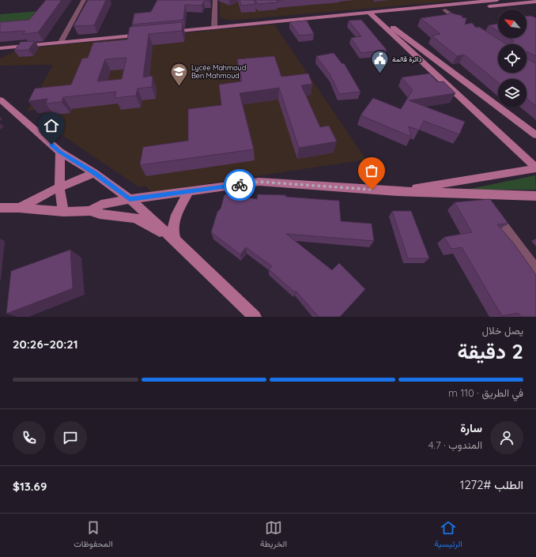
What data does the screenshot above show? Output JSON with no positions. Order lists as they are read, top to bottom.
{
  "places": {
    "public building": ["دائرة قالمة"],
    "school or university": ["Lycée Mahmoud Ben Mahmoud"]
  },
  "north": "top left",
  "page": {
    "heading": ["2 دقيقة", "يصل خلال", "20:21–20:26"],
    "panel": [
      "سارة",
      "المندوب · 4.7",
      "الطلب #1272",
      "$13.69"
    ],
    "bar": "في الطريق · 110 m",
    "tabs": ["الرئيسية", "الخريطة", "المحفوظات"]
  }
}
